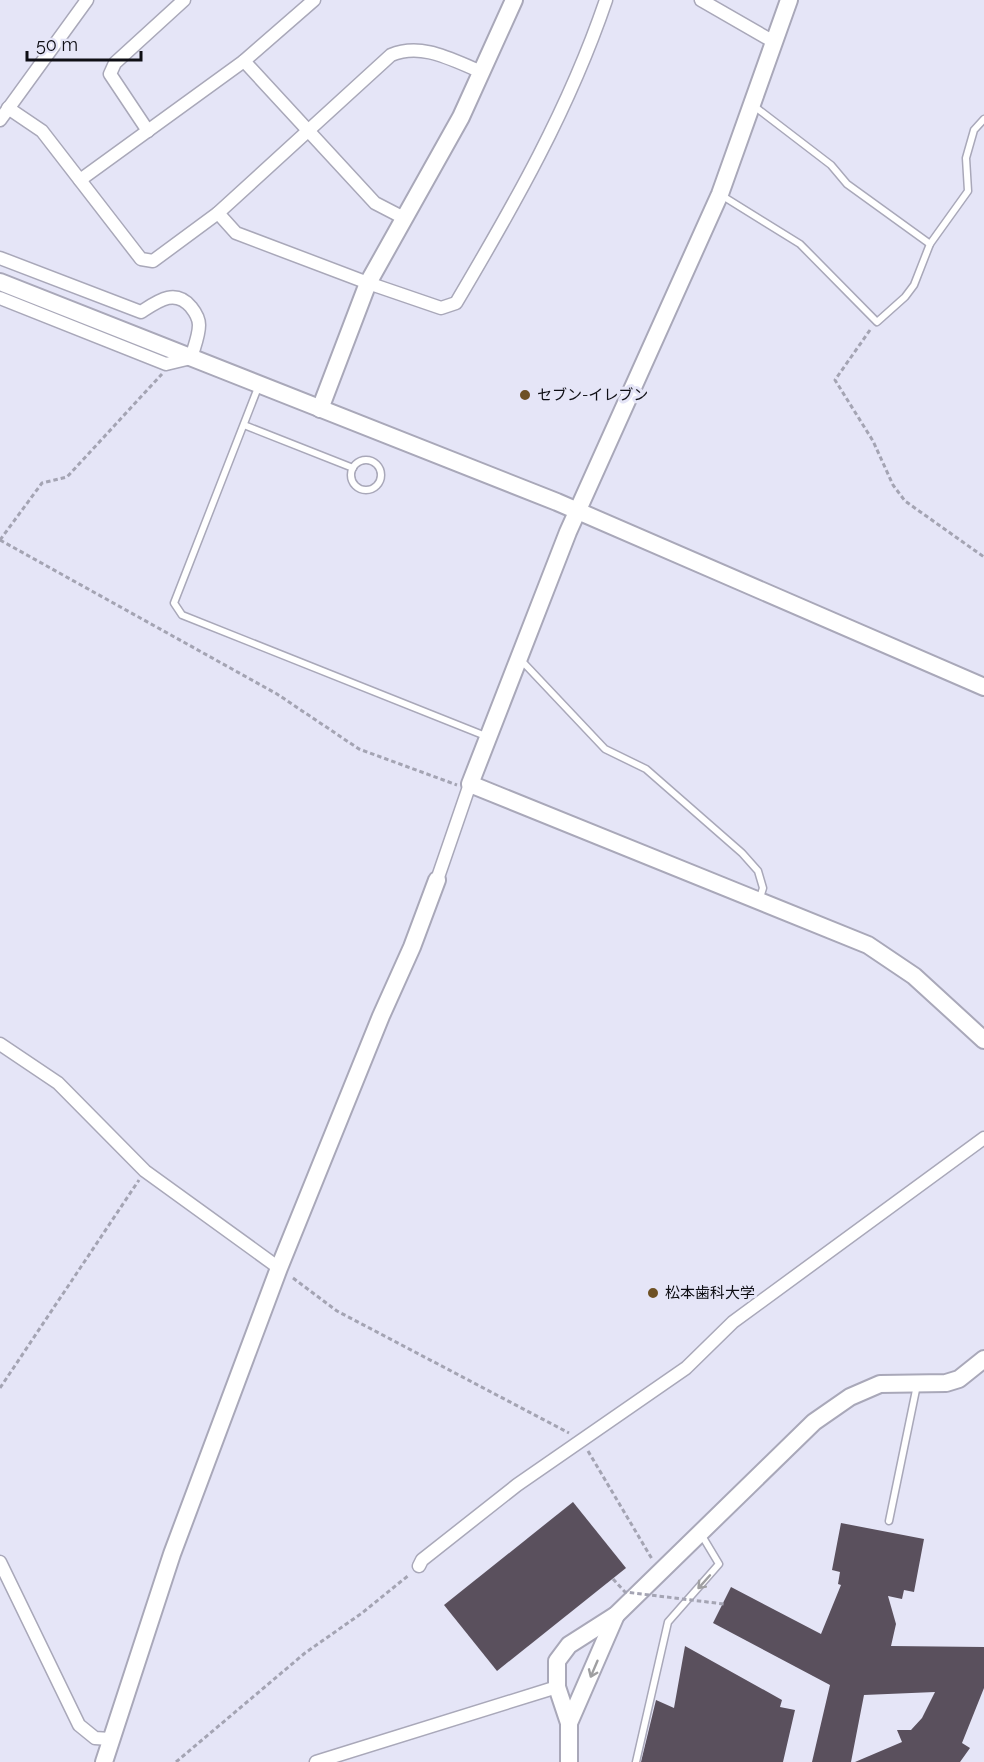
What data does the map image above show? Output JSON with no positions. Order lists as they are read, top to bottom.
{
  "places": ["セブン-イレブン", "松本歯科大学"],
  "scale_bar": "50 m"
}
